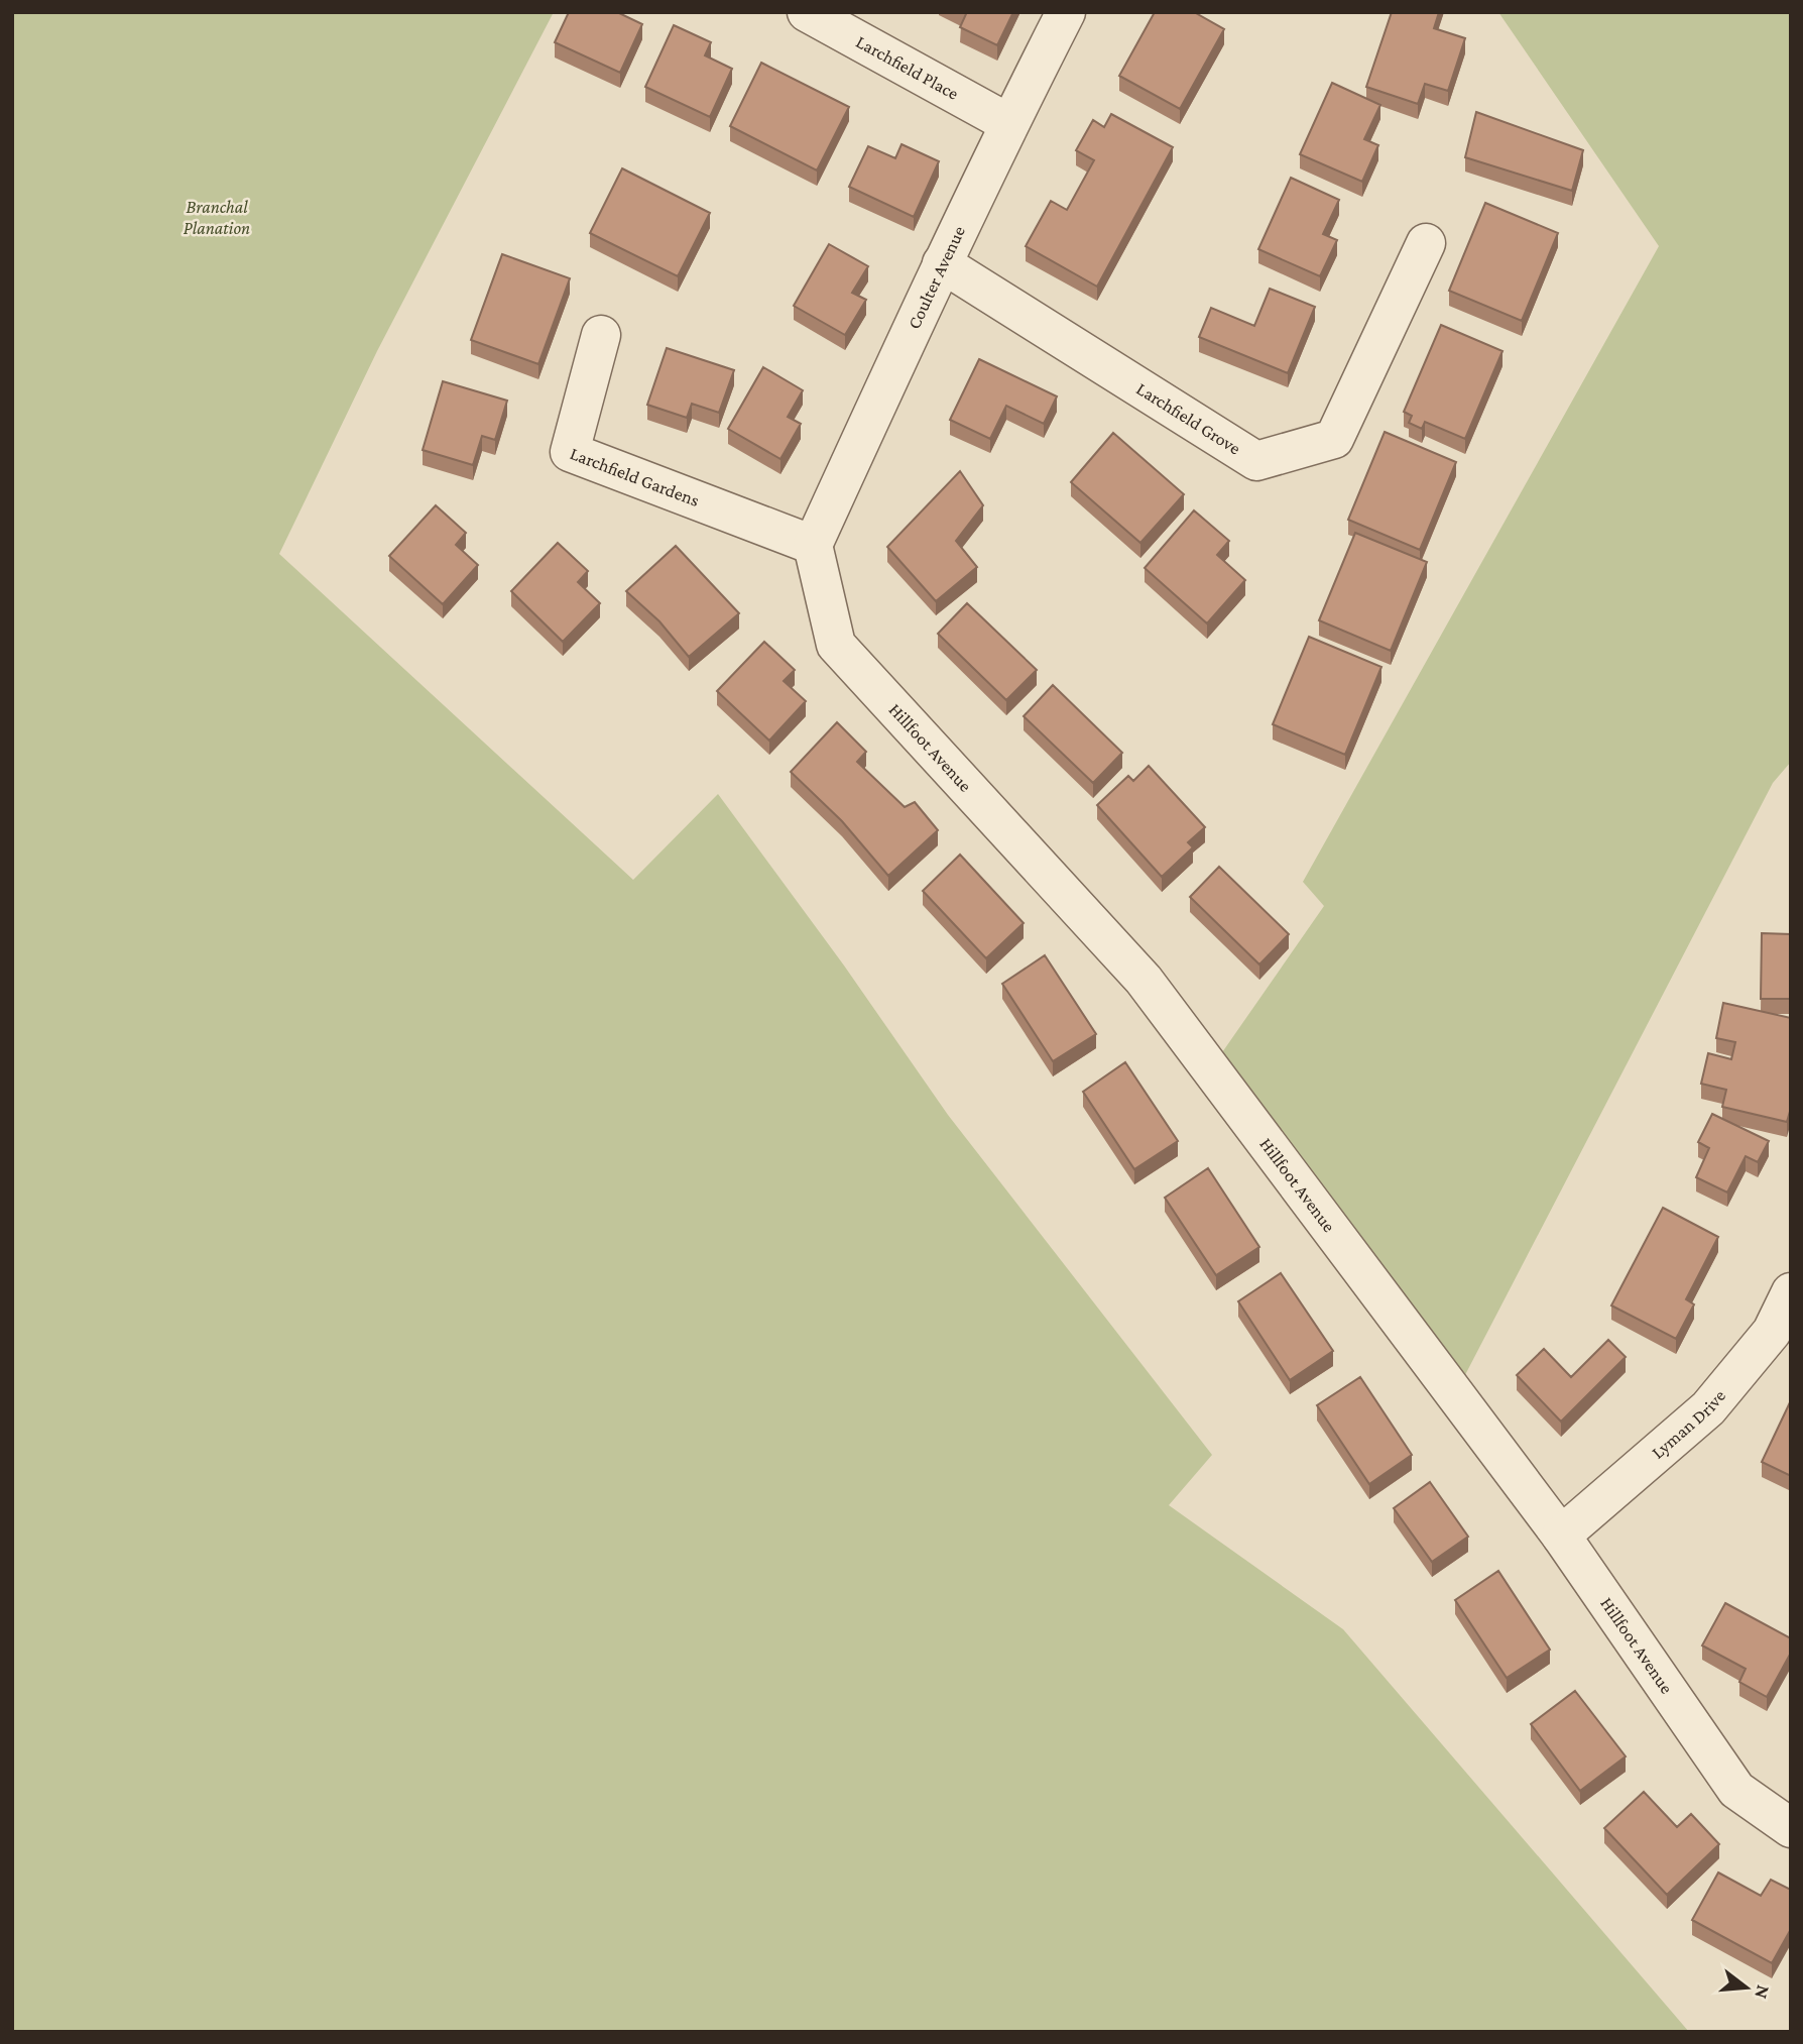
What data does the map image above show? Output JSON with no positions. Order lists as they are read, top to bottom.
{
  "streets": {
    "street": [
      "Larchfield Place",
      "Coulter Avenue",
      "Larchfield Grove",
      "Larchfield Gardens",
      "Hillfoot Avenue",
      "Lyman Drive"
    ]
  },
  "crossings": [
    ["Larchfield Place", "Coulter Avenue"],
    ["Coulter Avenue", "Larchfield Grove"],
    ["Coulter Avenue", "Larchfield Gardens"],
    ["Coulter Avenue", "Hillfoot Avenue"],
    ["Larchfield Gardens", "Hillfoot Avenue"],
    ["Hillfoot Avenue", "Lyman Drive"]
  ],
  "parks": ["Branchal Planation"],
  "north": "right"
}
